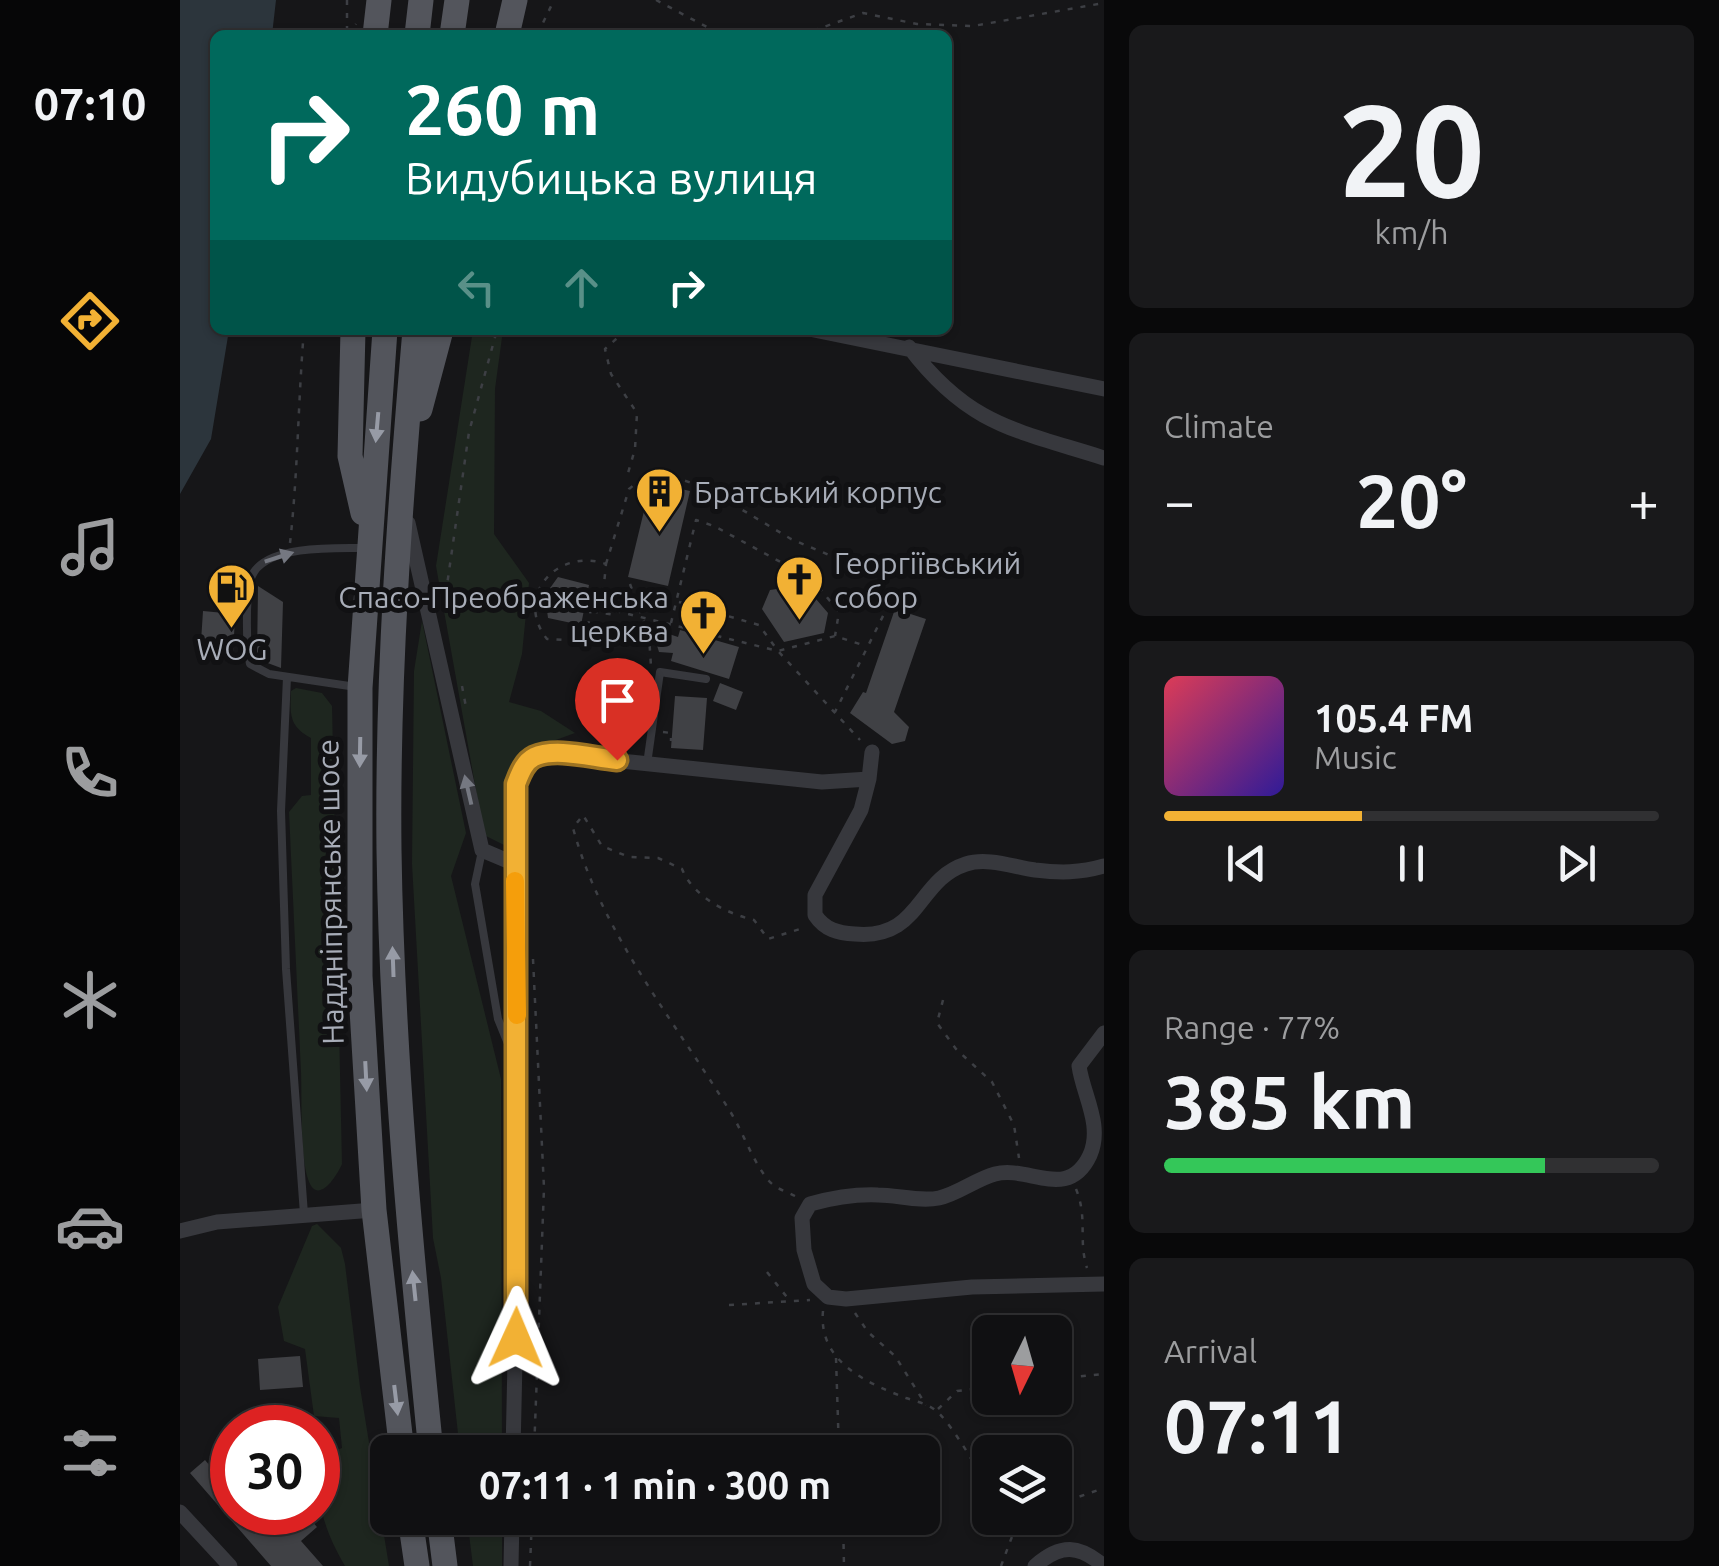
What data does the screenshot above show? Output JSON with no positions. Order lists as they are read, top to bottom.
{
  "streets": {
    "main road": ["Наддніпрянське шосе"]
  },
  "places": {
    "building": ["Братський корпус"],
    "church": ["Георгіївський собор", "Спасо-Преображенська церква"],
    "fuel station": ["WOG"]
  },
  "north": "bottom",
  "page": {
    "tabs": "07:10",
    "tile": [
      ["20", "km/h"],
      "Climate",
      ["Range · 77%", "385 km"],
      ["Arrival", "07:11"]
    ],
    "turn": ["260 m", "Видубицька вулиця"],
    "heat": ["−", "20°", "+"],
    "song": ["105.4 FM", "Music"],
    "limit": "30",
    "trip": "07:11 · 1 min · 300 m"
  }
}
